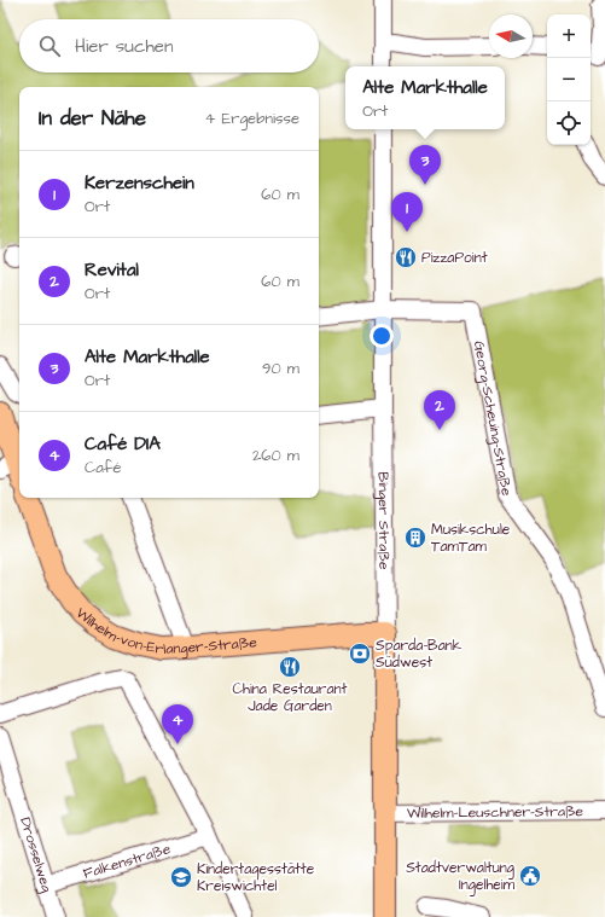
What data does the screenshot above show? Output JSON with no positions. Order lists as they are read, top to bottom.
{
  "streets": {
    "main road": ["Binger Straße", "Wilhelm-von-Erlanger-Straße"],
    "street": [
      "Georg-Scheuing-Straße",
      "Wilhelm-Leuschner-Straße",
      "Drosselweg",
      "Falkenstraße"
    ]
  },
  "crossings": [
    ["Georg-Scheuing-Straße", "Binger Straße"],
    ["Binger Straße", "Wilhelm-von-Erlanger-Straße"],
    ["Binger Straße", "Wilhelm-Leuschner-Straße"],
    ["Drosselweg", "Falkenstraße"]
  ],
  "places": {
    "restaurant": ["PizzaPoint", "China Restaurant Jade Garden"],
    "building": ["Musikschule TamTam"],
    "bank": ["Sparda-Bank Südwest"],
    "public building": ["Stadtverwaltung Ingelheim"],
    "school or university": ["Kindertagesstätte Kreiswichtel"]
  },
  "north": "left",
  "page": {
    "map_buttons": ["+", "−"],
    "search": "Hier suchen",
    "popup": ["Alte Markthalle", "Ort"],
    "heading": ["In der Nähe", "4 Ergebnisse"],
    "pins": [
      "3",
      "1",
      "2",
      "4"
    ],
    "list": [
      {
        "mark": "1",
        "name": "Kerzenschein",
        "note": "Ort",
        "value": "60 m"
      },
      {
        "mark": "2",
        "name": "Revital",
        "note": "Ort",
        "value": "60 m"
      },
      {
        "mark": "3",
        "name": "Alte Markthalle",
        "note": "Ort",
        "value": "90 m"
      },
      {
        "mark": "4",
        "name": "Café DIA",
        "note": "Café",
        "value": "260 m"
      }
    ]
  }
}
